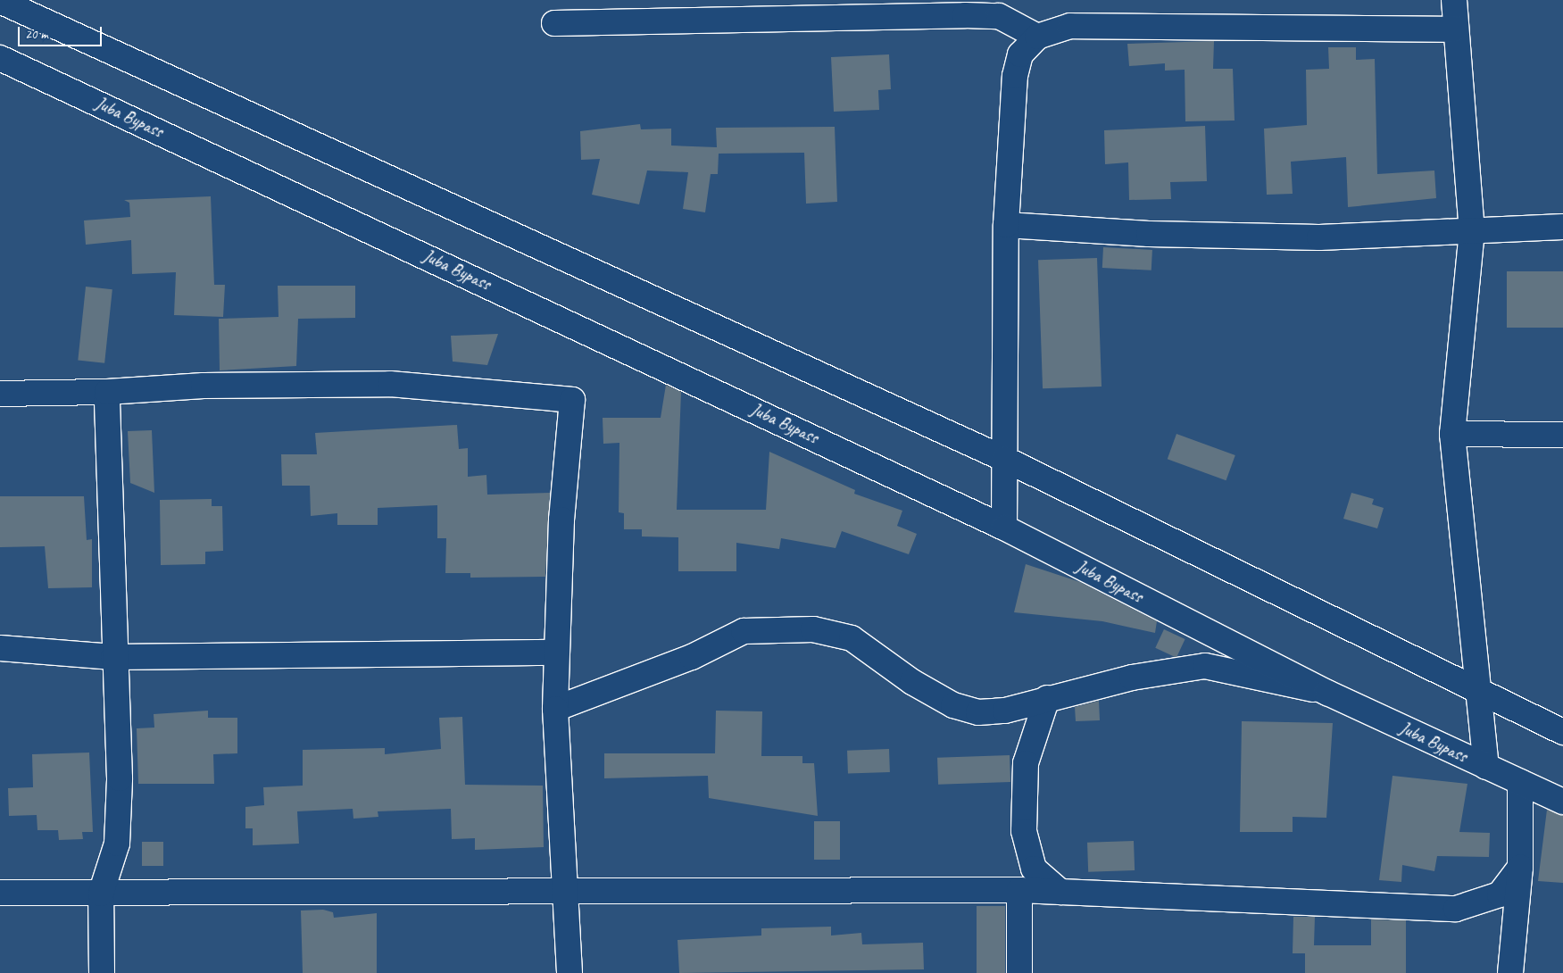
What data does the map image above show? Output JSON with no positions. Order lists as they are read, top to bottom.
{
  "streets": {
    "street": ["Juba Bypass"]
  },
  "scale_bar": "20 m"
}
